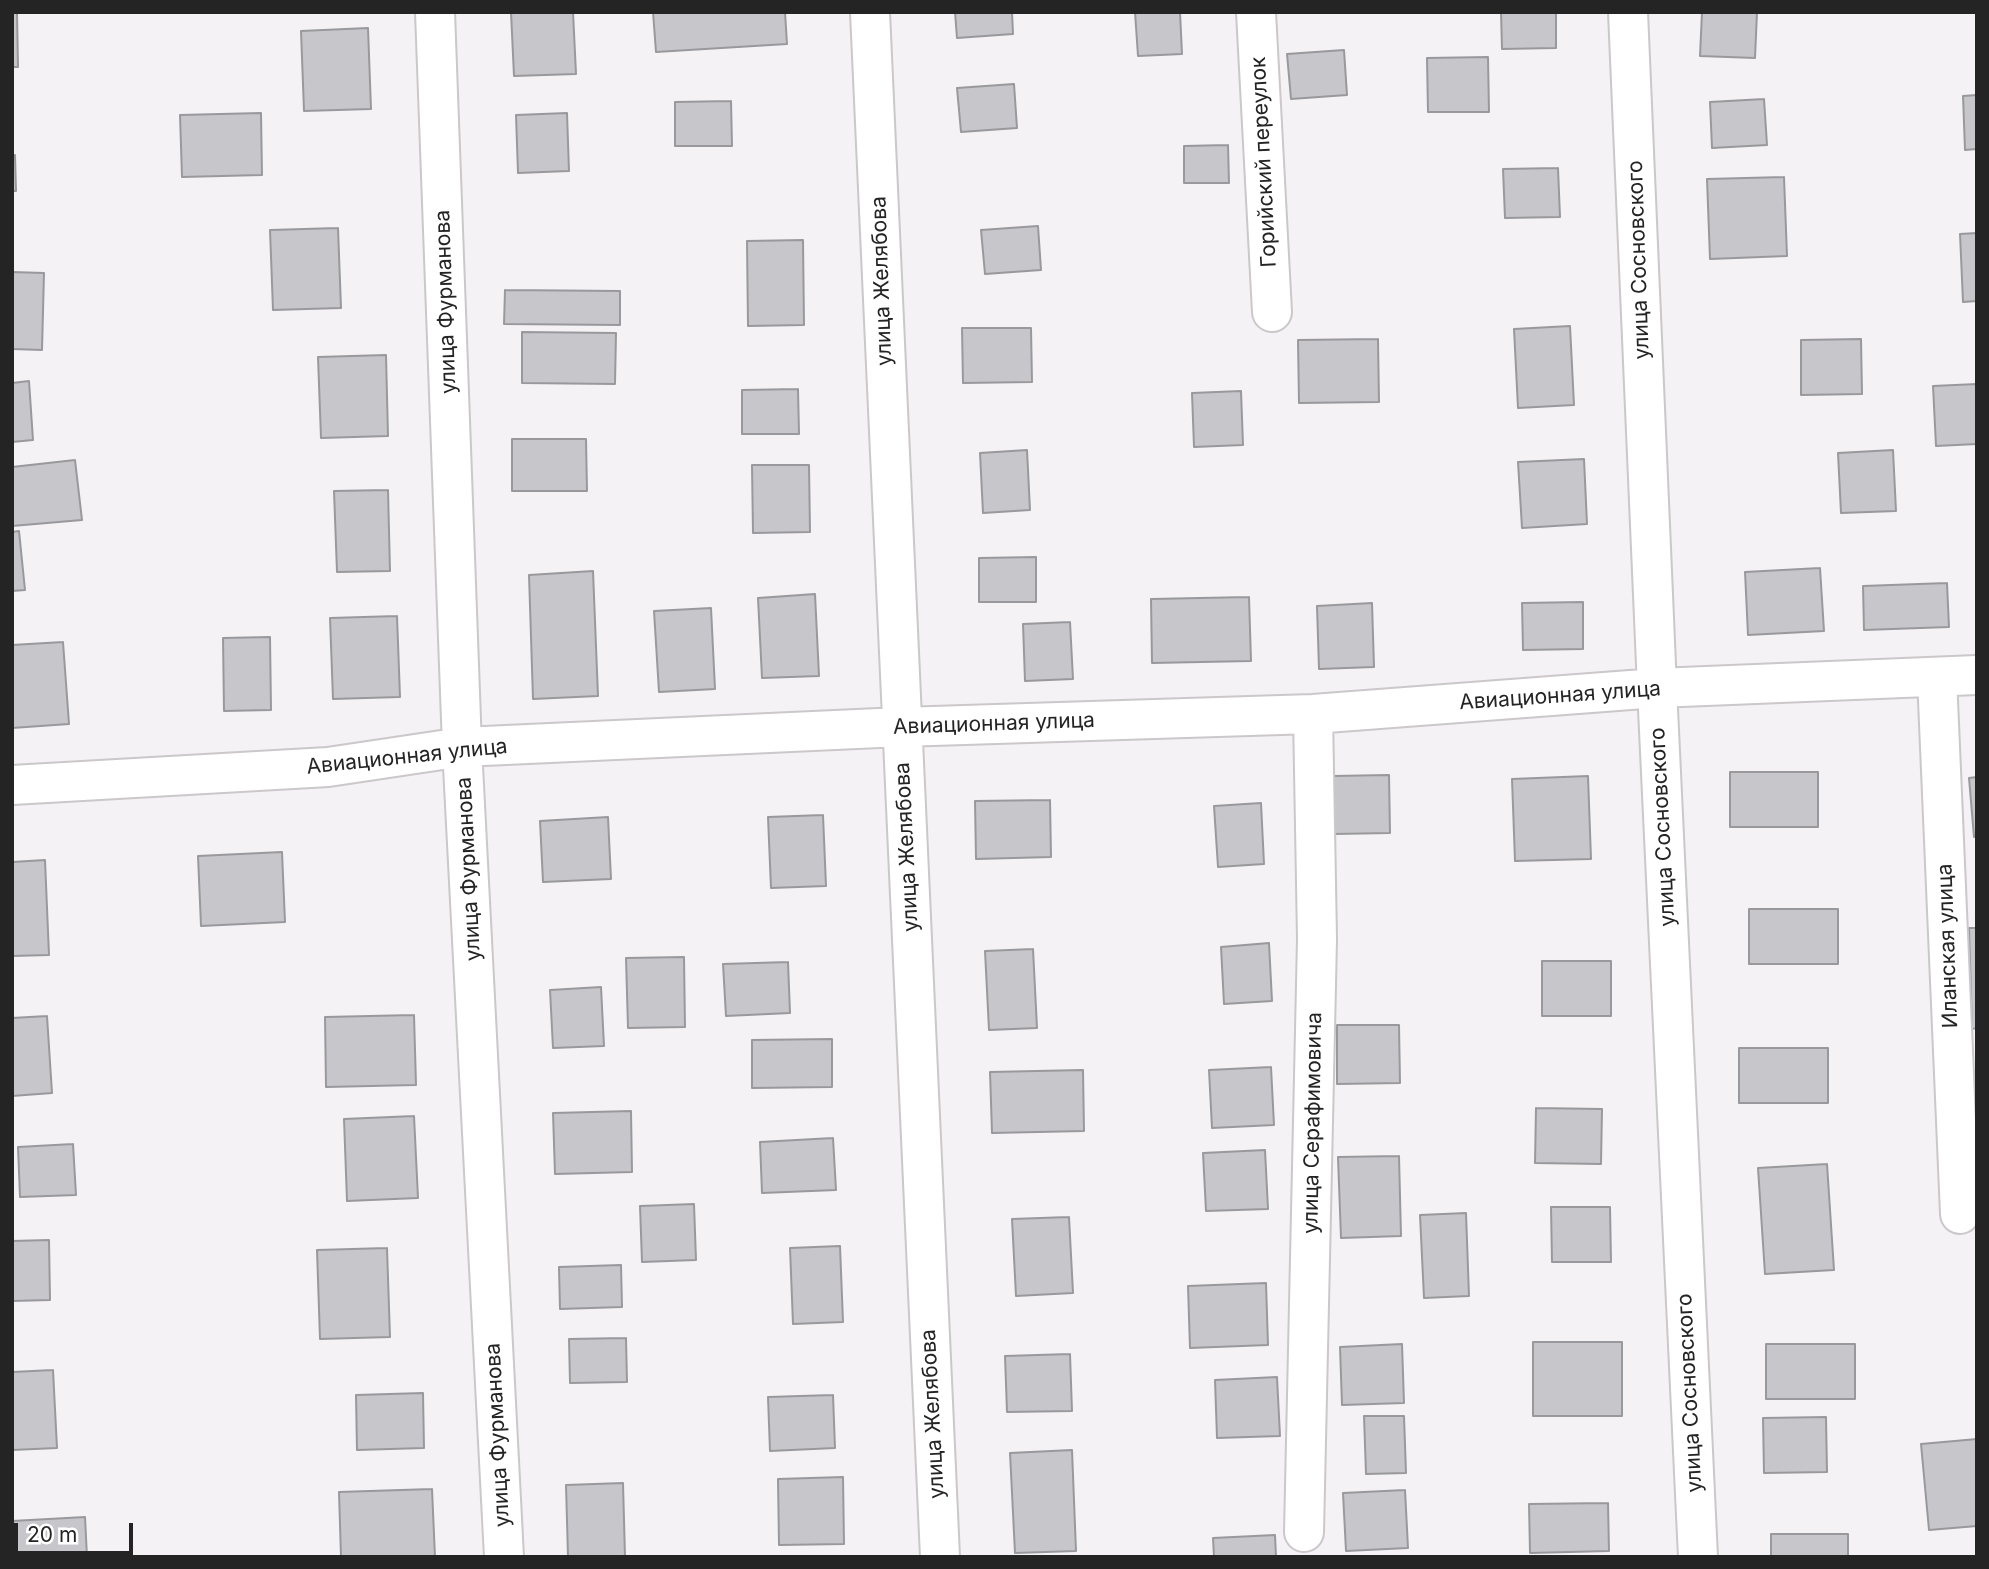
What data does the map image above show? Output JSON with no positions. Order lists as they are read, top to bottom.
{
  "streets": {
    "street": [
      "Горийский переулок",
      "улица Сосновского",
      "улица Желябова",
      "улица Фурманова",
      "Авиационная улица",
      "Иланская улица",
      "улица Серафимовича"
    ]
  },
  "crossings": [
    ["улица Сосновского", "Авиационная улица"],
    ["улица Желябова", "Авиационная улица"],
    ["улица Фурманова", "Авиационная улица"],
    ["Авиационная улица", "Иланская улица"],
    ["Авиационная улица", "улица Серафимовича"]
  ],
  "scale_bar": "20 m"
}
